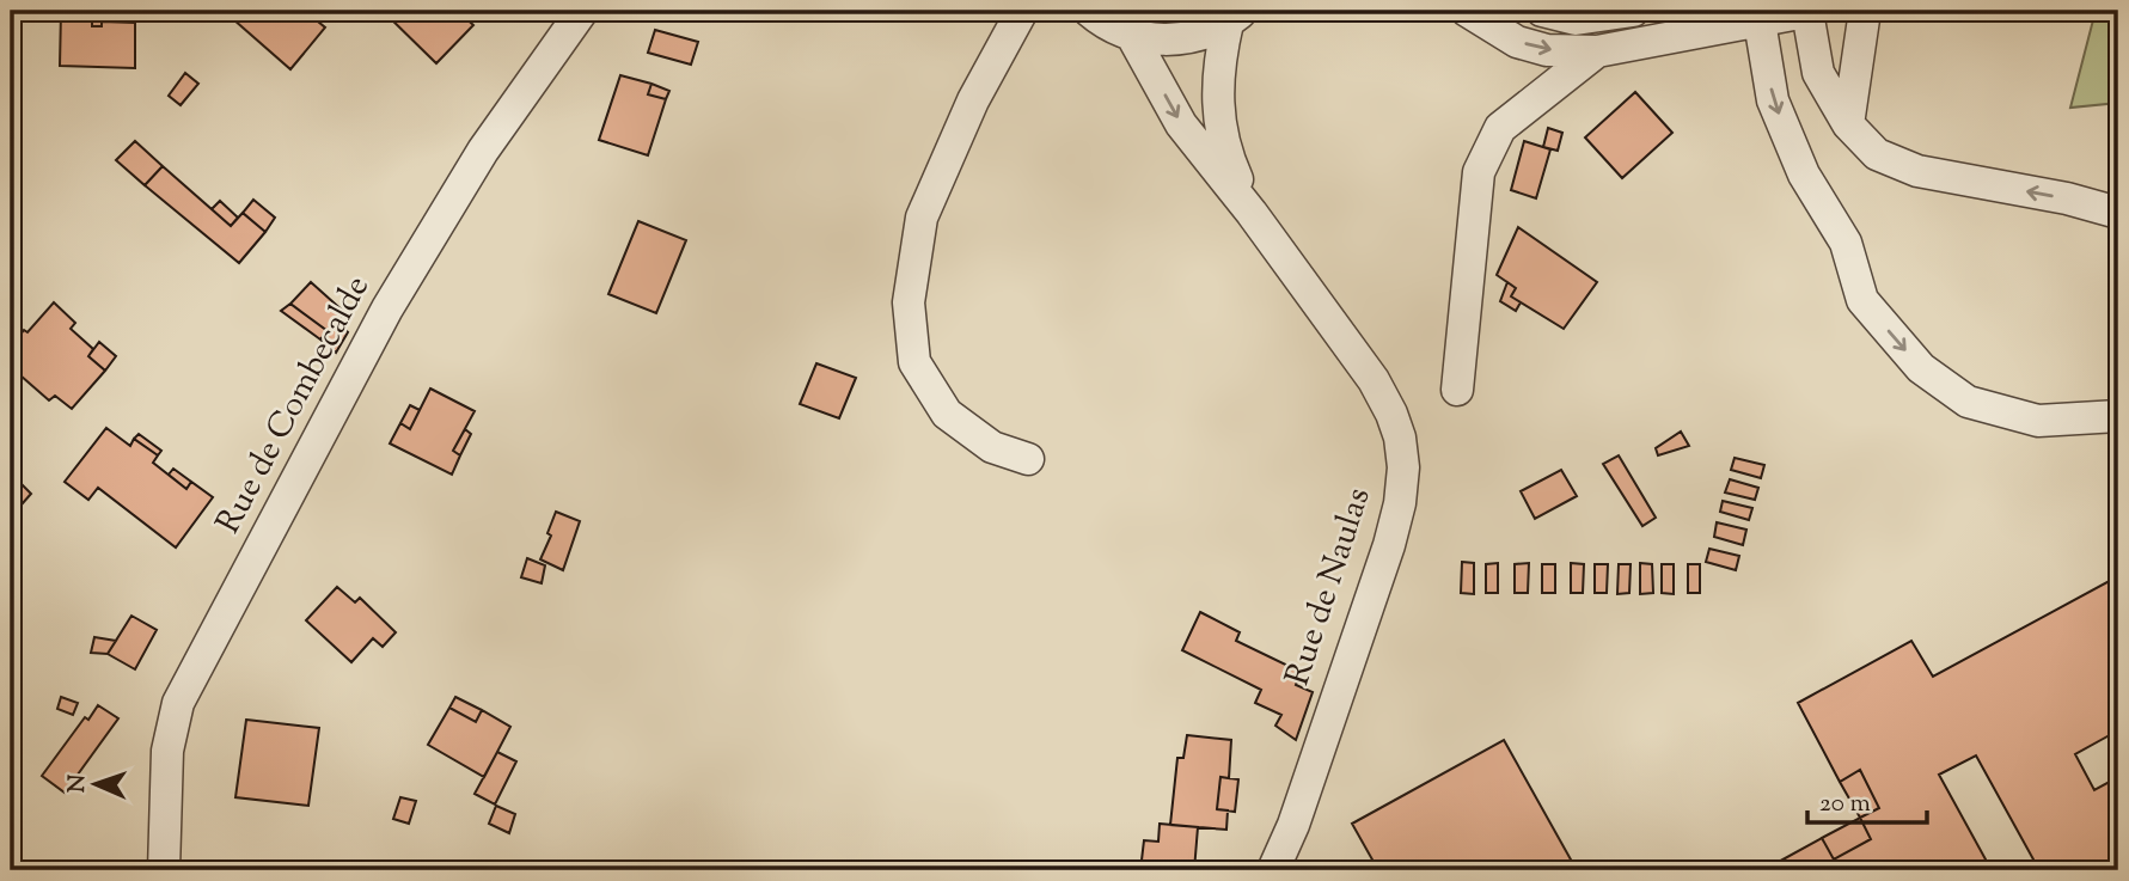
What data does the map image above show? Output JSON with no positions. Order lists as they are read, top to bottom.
{
  "streets": {
    "street": ["Rue de Combecalde", "Rue de Naulas"]
  },
  "scale_bar": "20 m",
  "north": "left"
}
